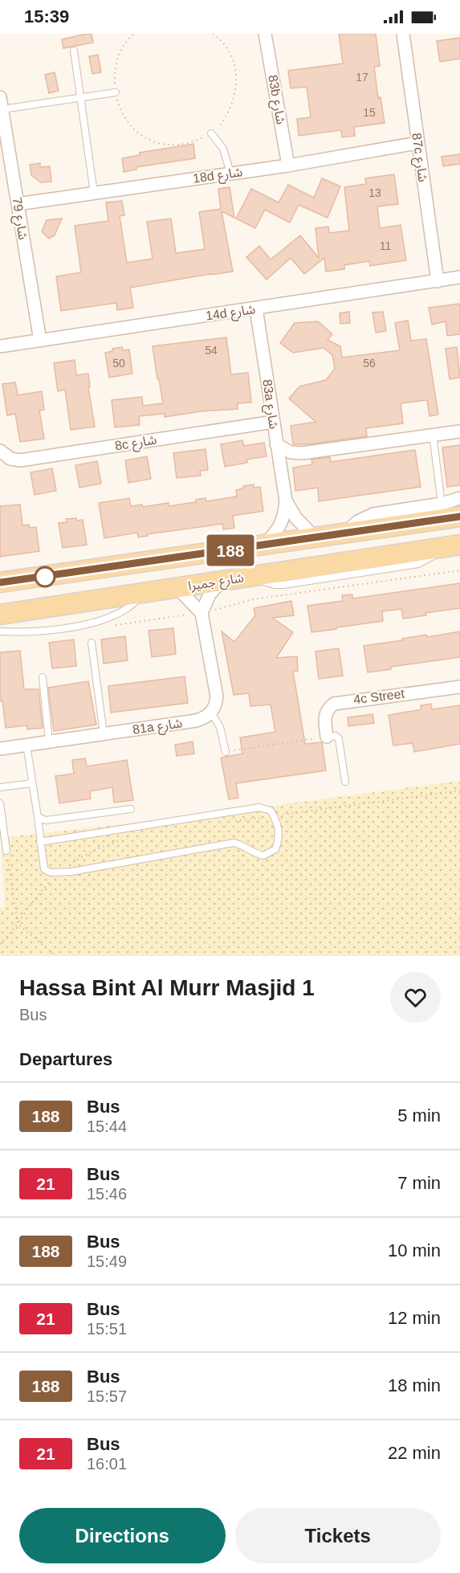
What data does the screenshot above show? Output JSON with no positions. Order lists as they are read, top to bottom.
{
  "streets": {
    "main road": ["شارع جميرا"],
    "street": [
      "83b شارع",
      "87c شارع",
      "18d شارع",
      "شارع 79",
      "14d شارع",
      "83a شارع",
      "8c شارع",
      "4c Street",
      "81a شارع"
    ]
  },
  "crossings": [
    ["83b شارع", "18d شارع"],
    ["87c شارع", "18d شارع"],
    ["87c شارع", "14d شارع"],
    ["18d شارع", "شارع 79"],
    ["شارع 79", "14d شارع"],
    ["14d شارع", "83a شارع"],
    ["83a شارع", "8c شارع"]
  ],
  "lines": ["bus line 188"],
  "house_numbers": [
    "17",
    "15",
    "13",
    "11",
    "54",
    "50",
    "56"
  ],
  "page": {
    "status": "15:39",
    "on_map": "188",
    "heading": [
      ["Hassa Bint Al Murr Masjid 1", "Bus"],
      "Departures"
    ],
    "list": [
      {
        "mark": "188",
        "name": "Bus",
        "note": "15:44",
        "value": "5 min"
      },
      {
        "mark": "21",
        "name": "Bus",
        "note": "15:46",
        "value": "7 min"
      },
      {
        "mark": "188",
        "name": "Bus",
        "note": "15:49",
        "value": "10 min"
      },
      {
        "mark": "21",
        "name": "Bus",
        "note": "15:51",
        "value": "12 min"
      },
      {
        "mark": "188",
        "name": "Bus",
        "note": "15:57",
        "value": "18 min"
      },
      {
        "mark": "21",
        "name": "Bus",
        "note": "16:01",
        "value": "22 min"
      }
    ],
    "buttons": ["Directions", "Tickets"]
  }
}
